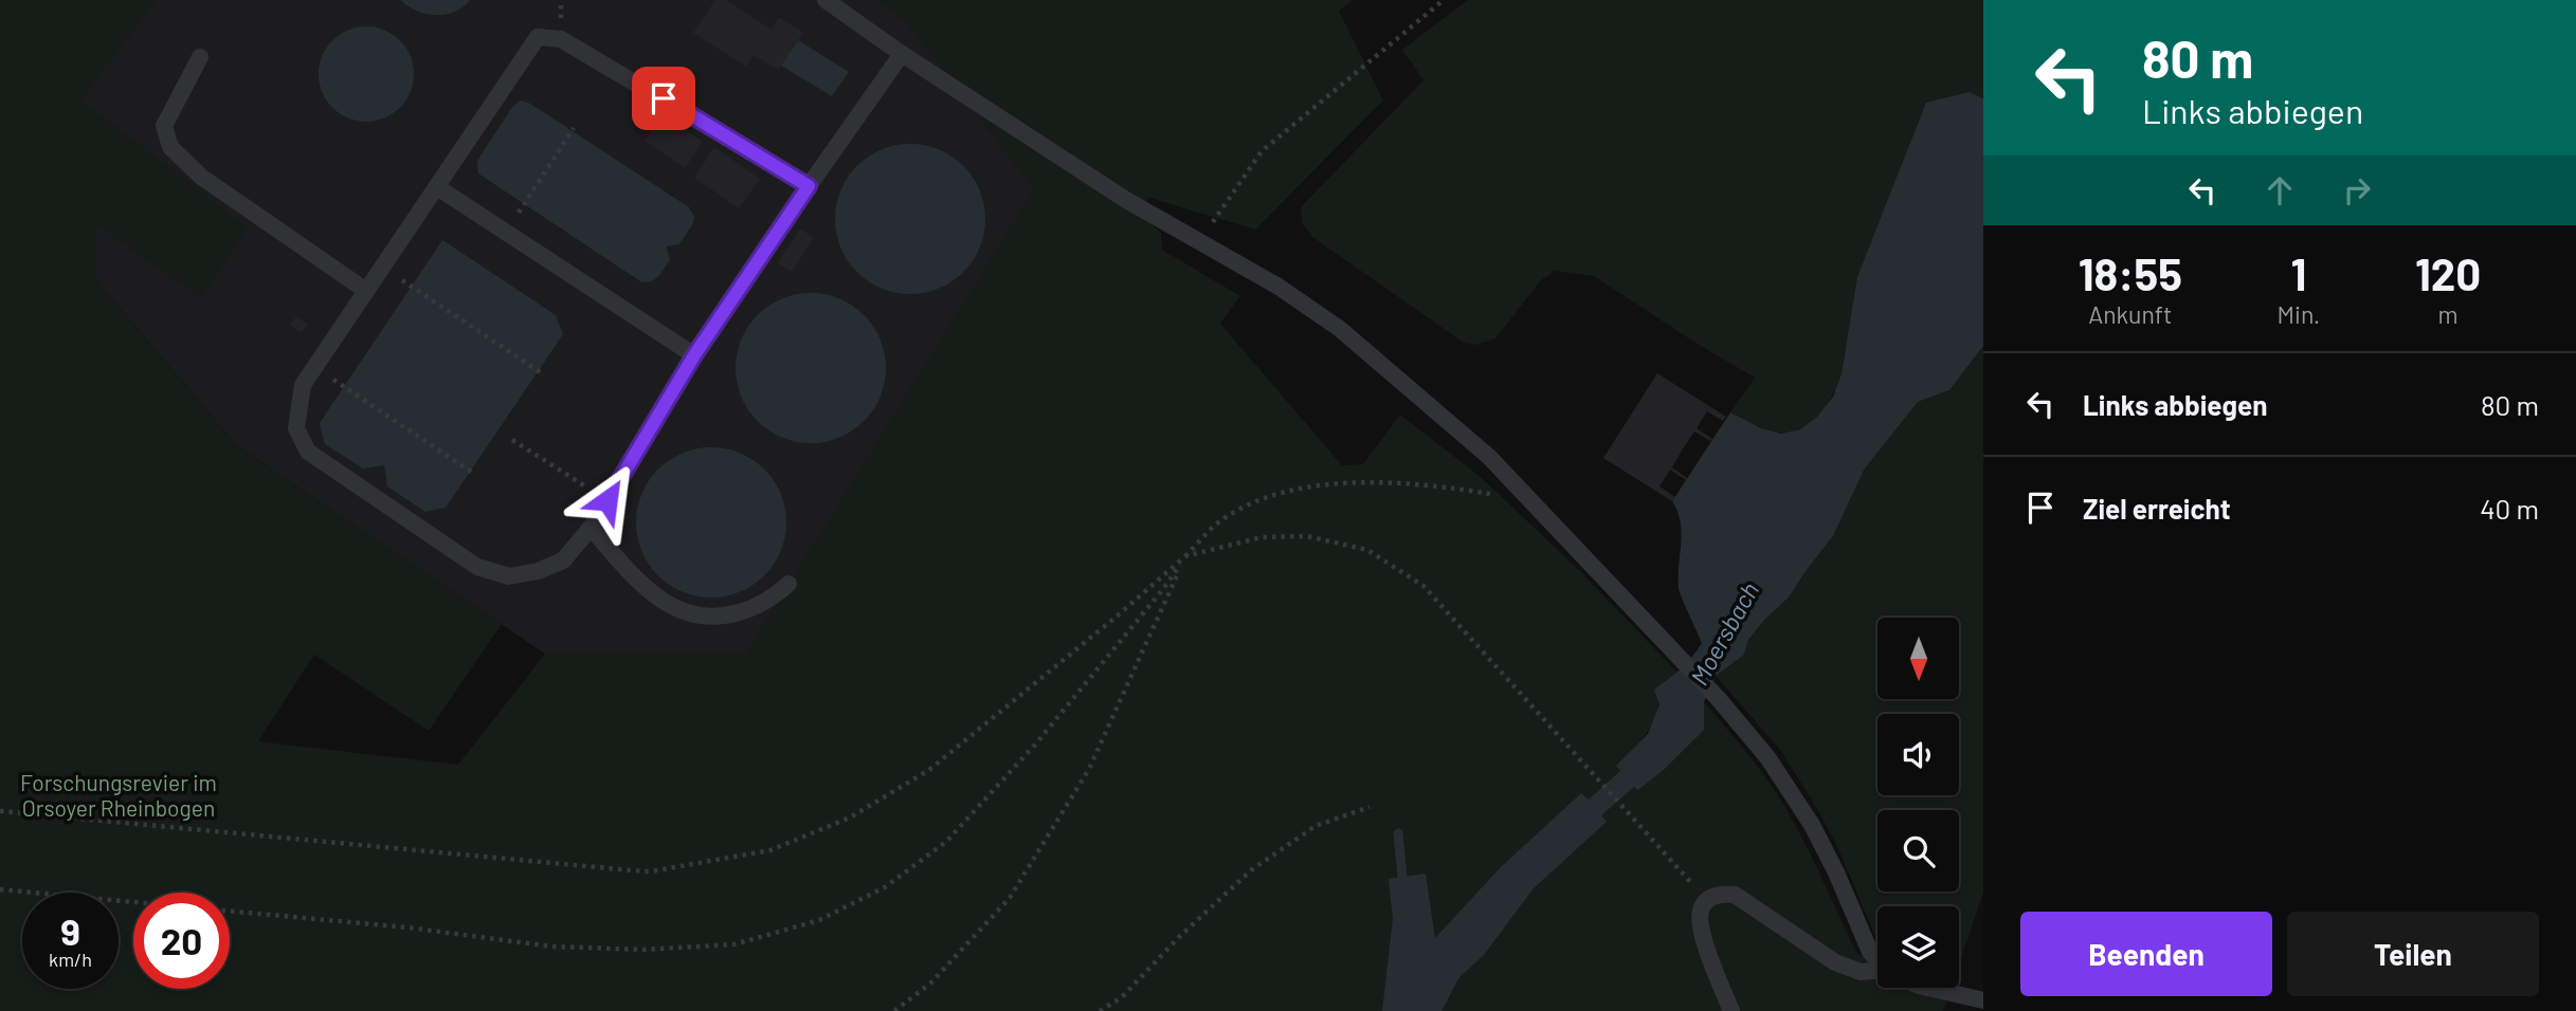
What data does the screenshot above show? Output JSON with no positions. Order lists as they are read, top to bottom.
{
  "water": ["Moersbach"],
  "parks": ["Forschungsrevier im Orsoyer Rheinbogen"],
  "north": "bottom",
  "page": {
    "turn": ["80 m", "Links abbiegen"],
    "eta": [
      "18:55",
      "Ankunft",
      "1",
      "Min.",
      "120",
      "m"
    ],
    "list": [
      {
        "name": "Links abbiegen",
        "value": "80 m"
      },
      {
        "name": "Ziel erreicht",
        "value": "40 m"
      }
    ],
    "speed": "9 km/h",
    "limit": "20",
    "buttons": ["Beenden", "Teilen"]
  }
}
